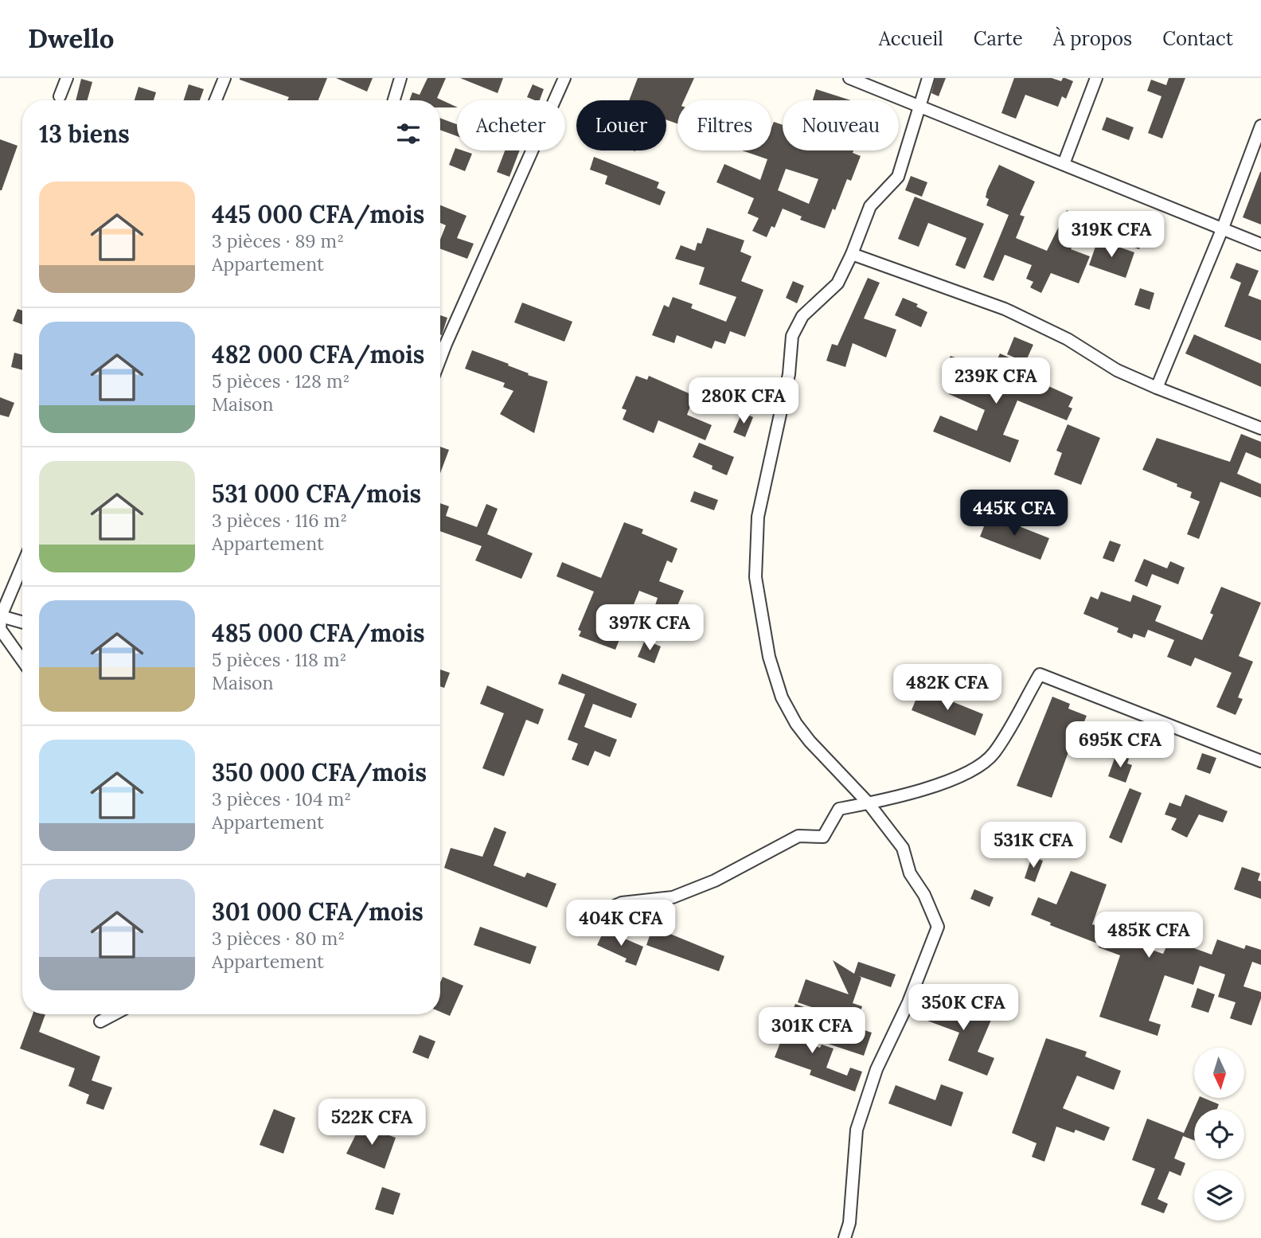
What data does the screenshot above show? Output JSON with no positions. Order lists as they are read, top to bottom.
{
  "north": "bottom",
  "page": {
    "header": "Dwello",
    "nav": [
      "Accueil",
      "Carte",
      "À propos",
      "Contact"
    ],
    "chip": [
      "Acheter",
      "Louer",
      "Filtres",
      "Nouveau"
    ],
    "heading": "13 biens",
    "list": [
      {
        "name": "445 000 CFA/mois",
        "note": "3 pièces · 89 m² · Appartement"
      },
      {
        "name": "482 000 CFA/mois",
        "note": "5 pièces · 128 m² · Maison"
      },
      {
        "name": "531 000 CFA/mois",
        "note": "3 pièces · 116 m² · Appartement"
      },
      {
        "name": "485 000 CFA/mois",
        "note": "5 pièces · 118 m² · Maison"
      },
      {
        "name": "350 000 CFA/mois",
        "note": "3 pièces · 104 m² · Appartement"
      },
      {
        "name": "301 000 CFA/mois",
        "note": "3 pièces · 80 m² · Appartement"
      }
    ],
    "price": [
      "319K CFA",
      "239K CFA",
      "280K CFA",
      "445K CFA",
      "397K CFA",
      "482K CFA",
      "695K CFA",
      "531K CFA",
      "404K CFA",
      "485K CFA",
      "350K CFA",
      "301K CFA",
      "522K CFA"
    ]
  }
}
